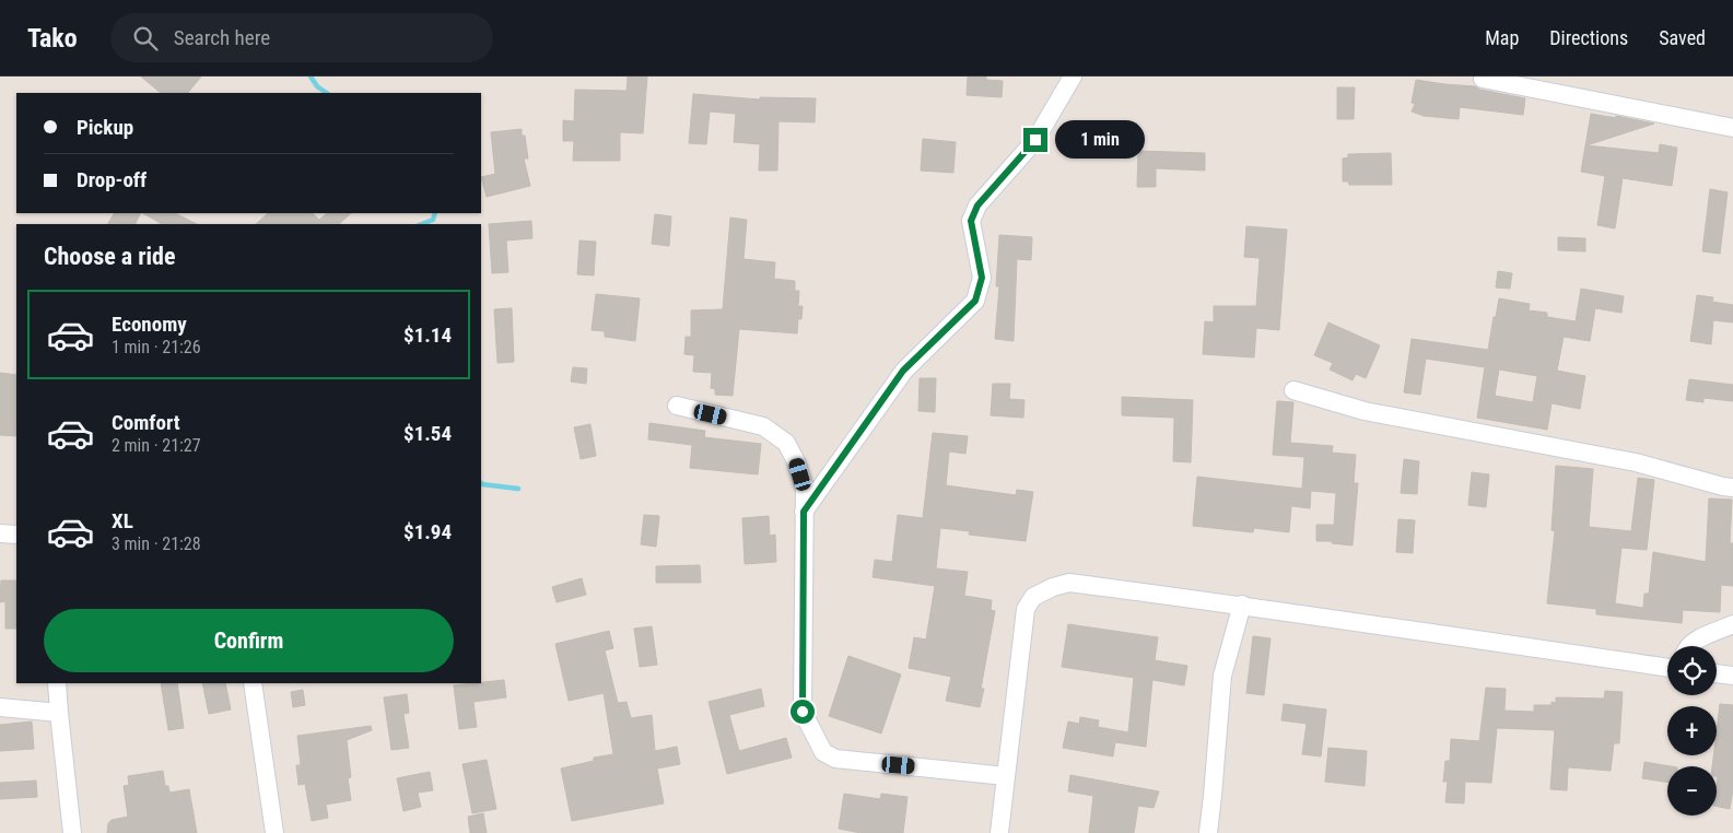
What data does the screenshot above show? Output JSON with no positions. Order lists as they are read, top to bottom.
{
  "page": {
    "header": "Tako",
    "search": "Search here",
    "nav": ["Map", "Directions", "Saved"],
    "banner": ["Pickup", "Drop-off"],
    "bubble": "1 min",
    "heading": "Choose a ride",
    "list": [
      {
        "name": "Economy",
        "note": "1 min · 21:26",
        "value": "$1.14"
      },
      {
        "name": "Comfort",
        "note": "2 min · 21:27",
        "value": "$1.54"
      },
      {
        "name": "XL",
        "note": "3 min · 21:28",
        "value": "$1.94"
      }
    ],
    "buttons": "Confirm",
    "map_buttons": ["+", "−"]
  }
}
